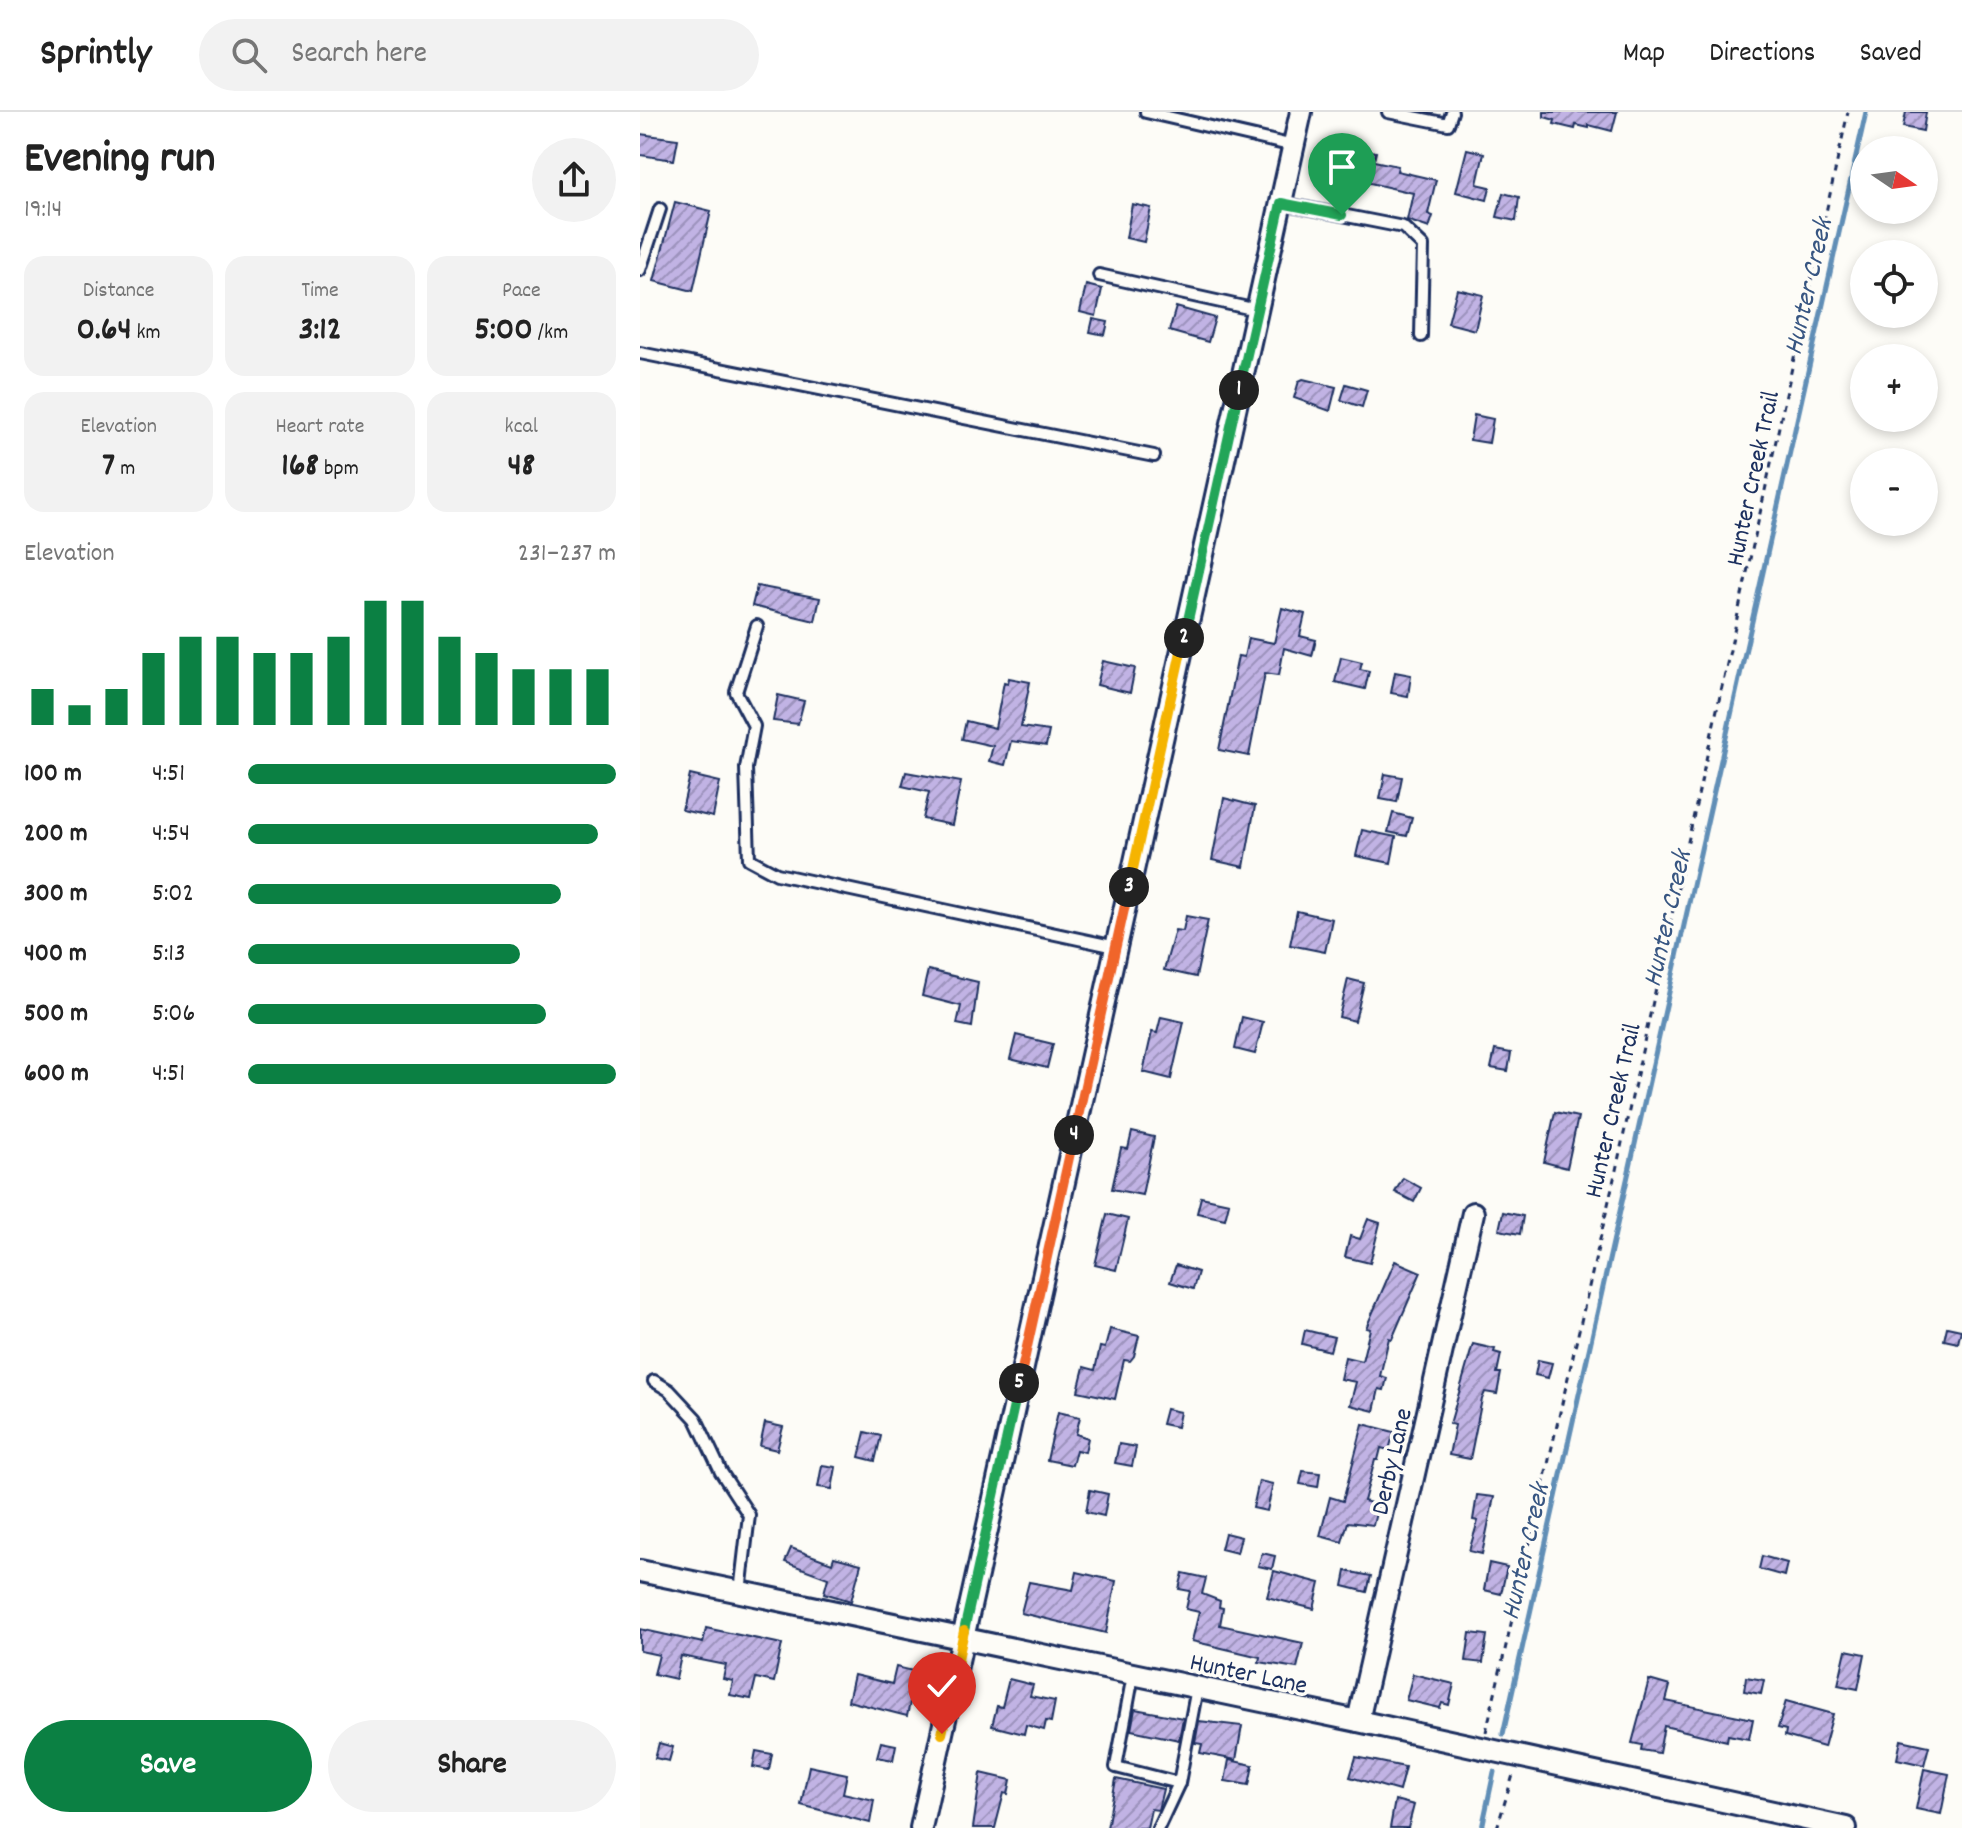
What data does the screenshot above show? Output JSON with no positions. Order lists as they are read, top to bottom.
{
  "streets": {
    "street": ["Derby Lane", "Hunter Lane"],
    "path": ["Hunter Creek Trail"]
  },
  "crossings": [
    ["Hunter Creek Trail", "Hunter Lane"],
    ["Derby Lane", "Hunter Lane"]
  ],
  "water": ["Hunter Creek"],
  "north": "right",
  "page": {
    "header": "Sprintly",
    "search": "Search here",
    "nav": ["Map", "Directions", "Saved"],
    "heading": ["Evening run", "19:14"],
    "map_buttons": ["+", "−"],
    "stats": [
      ["Distance", "0.64 km"],
      ["Time", "3:12"],
      ["Pace", "5:00 /km"],
      ["Elevation", "7 m"],
      ["Heart rate", "168 bpm"],
      ["kcal", "48"]
    ],
    "pins": [
      "1",
      "2",
      "3",
      "4",
      "5"
    ],
    "chart": ["Elevation", "231–237 m"],
    "list": [
      {
        "name": "100 m",
        "note": "4:51"
      },
      {
        "name": "200 m",
        "note": "4:54"
      },
      {
        "name": "300 m",
        "note": "5:02"
      },
      {
        "name": "400 m",
        "note": "5:13"
      },
      {
        "name": "500 m",
        "note": "5:06"
      },
      {
        "name": "600 m",
        "note": "4:51"
      }
    ],
    "buttons": ["Save", "Share"]
  }
}
